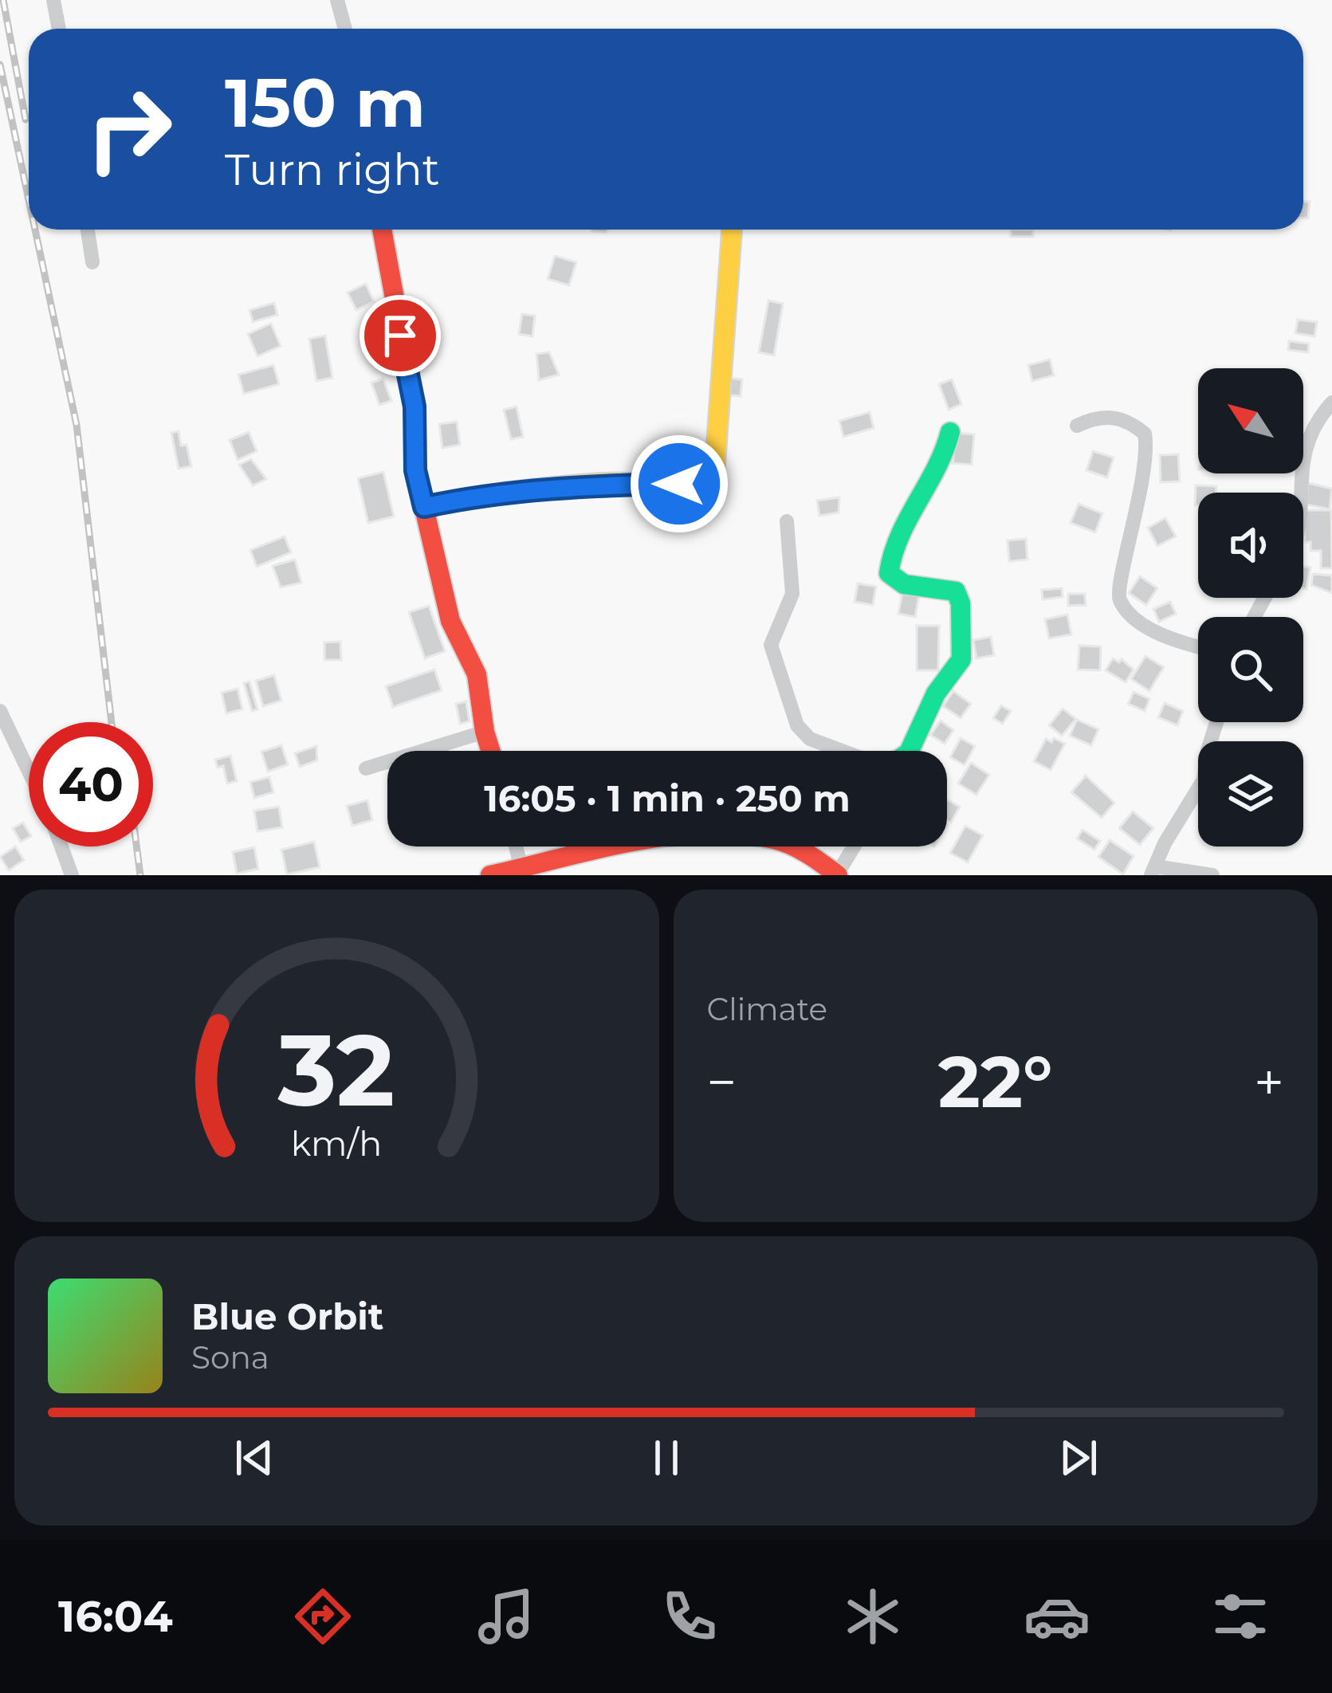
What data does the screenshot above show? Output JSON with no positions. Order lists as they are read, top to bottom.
{
  "north": "top left",
  "page": {
    "turn": ["150 m", "Turn right"],
    "limit": "40",
    "trip": "16:05 · 1 min · 250 m",
    "tile": "Climate",
    "heat": ["−", "22°", "+"],
    "song": ["Blue Orbit", "Sona"],
    "tabs": "16:04",
    "gauge": ["32", "km/h"]
  }
}
